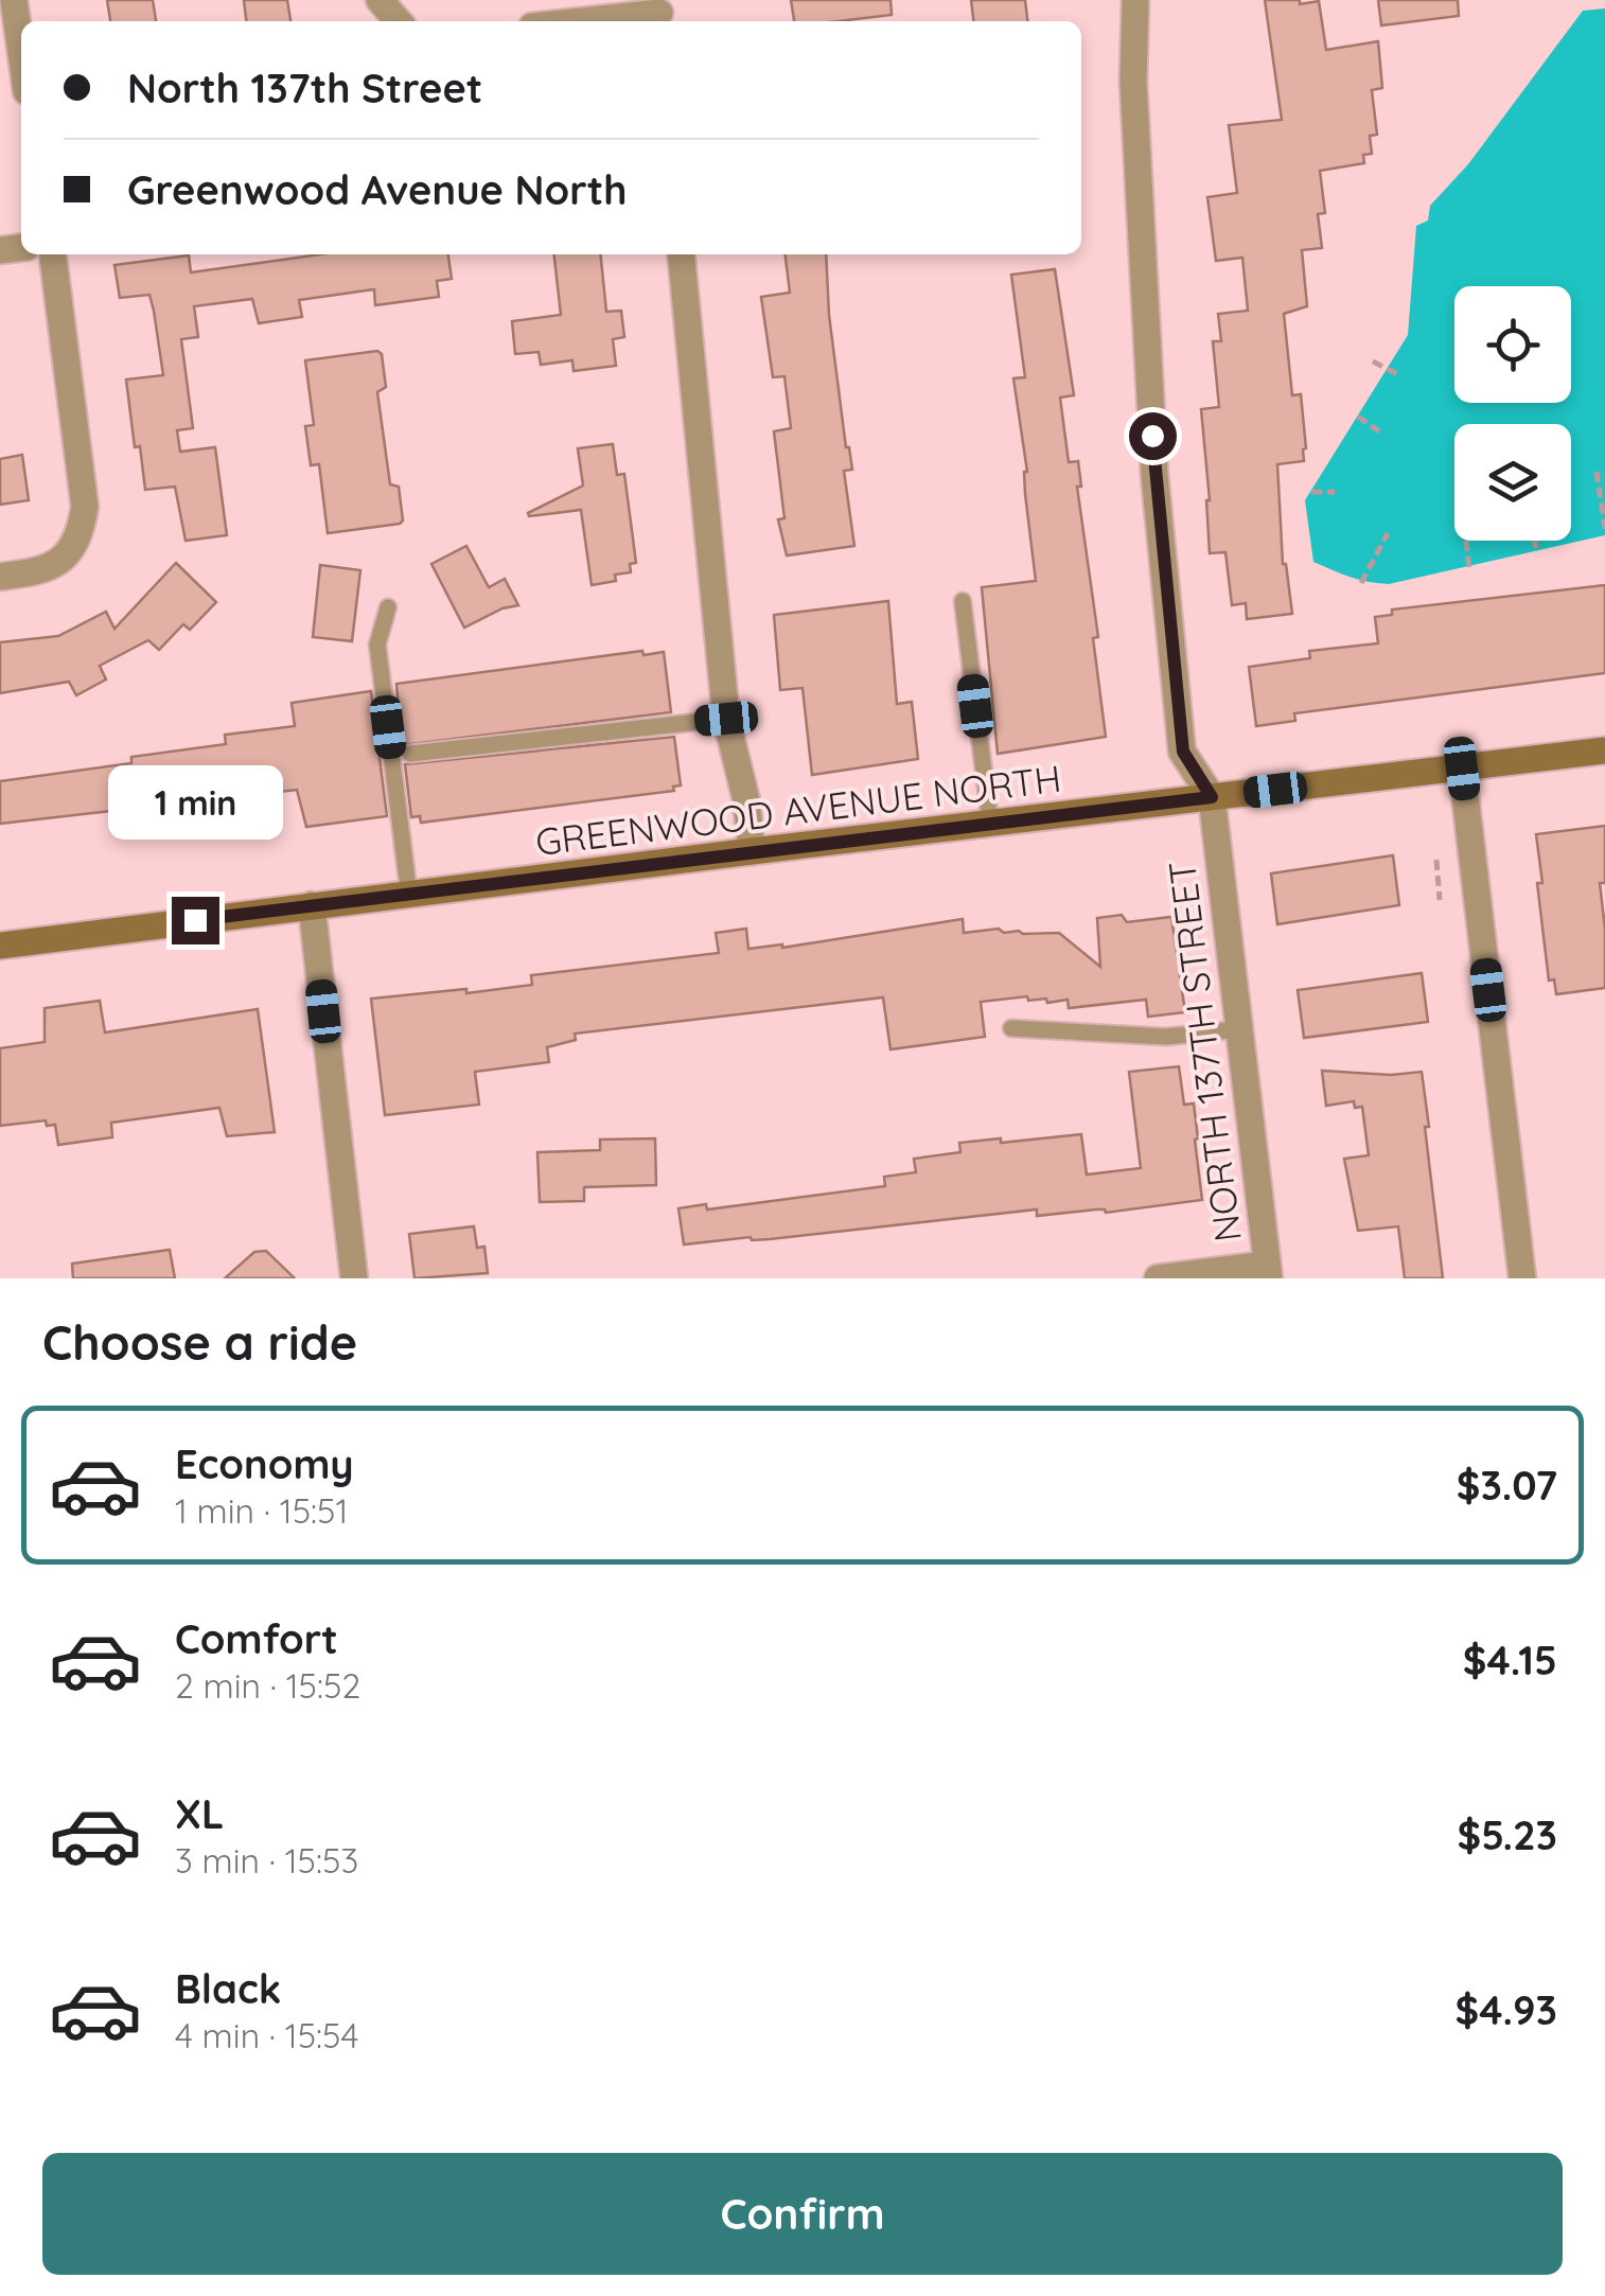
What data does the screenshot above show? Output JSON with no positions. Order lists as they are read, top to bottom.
{
  "streets": {
    "main road": ["GREENWOOD AVENUE NORTH"],
    "street": ["NORTH 137TH STREET"]
  },
  "crossings": [
    ["GREENWOOD AVENUE NORTH", "NORTH 137TH STREET"]
  ],
  "page": {
    "banner": ["North 137th Street", "Greenwood Avenue North"],
    "bubble": "1 min",
    "heading": "Choose a ride",
    "list": [
      {
        "name": "Economy",
        "note": "1 min · 15:51",
        "value": "$3.07"
      },
      {
        "name": "Comfort",
        "note": "2 min · 15:52",
        "value": "$4.15"
      },
      {
        "name": "XL",
        "note": "3 min · 15:53",
        "value": "$5.23"
      },
      {
        "name": "Black",
        "note": "4 min · 15:54",
        "value": "$4.93"
      }
    ],
    "buttons": "Confirm"
  }
}
